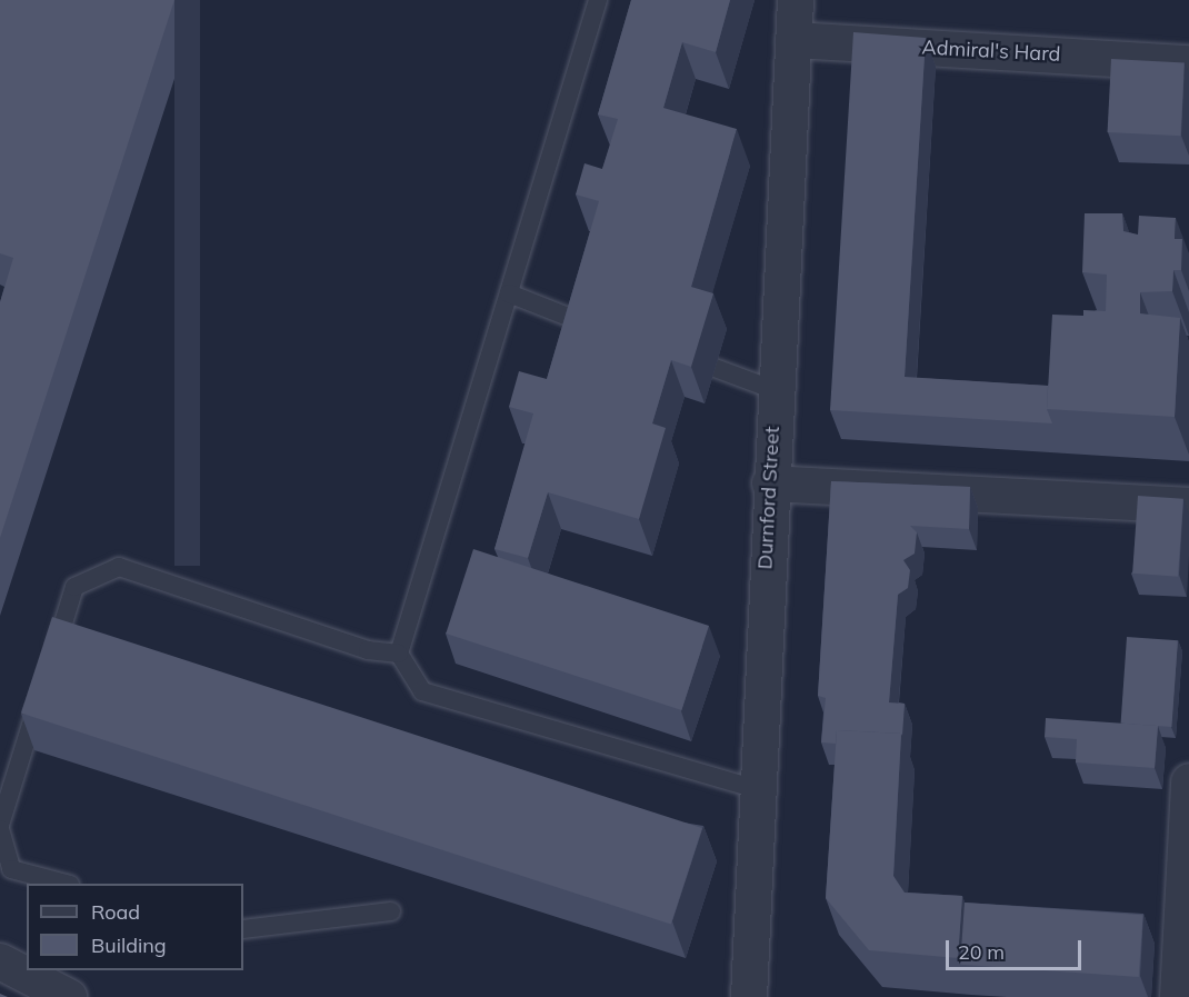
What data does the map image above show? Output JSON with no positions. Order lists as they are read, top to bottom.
{
  "streets": {
    "street": ["Admiral's Hard", "Durnford Street"]
  },
  "crossings": [
    ["Admiral's Hard", "Durnford Street"]
  ],
  "legend": ["Road", "Building"],
  "scale_bar": "20 m"
}
